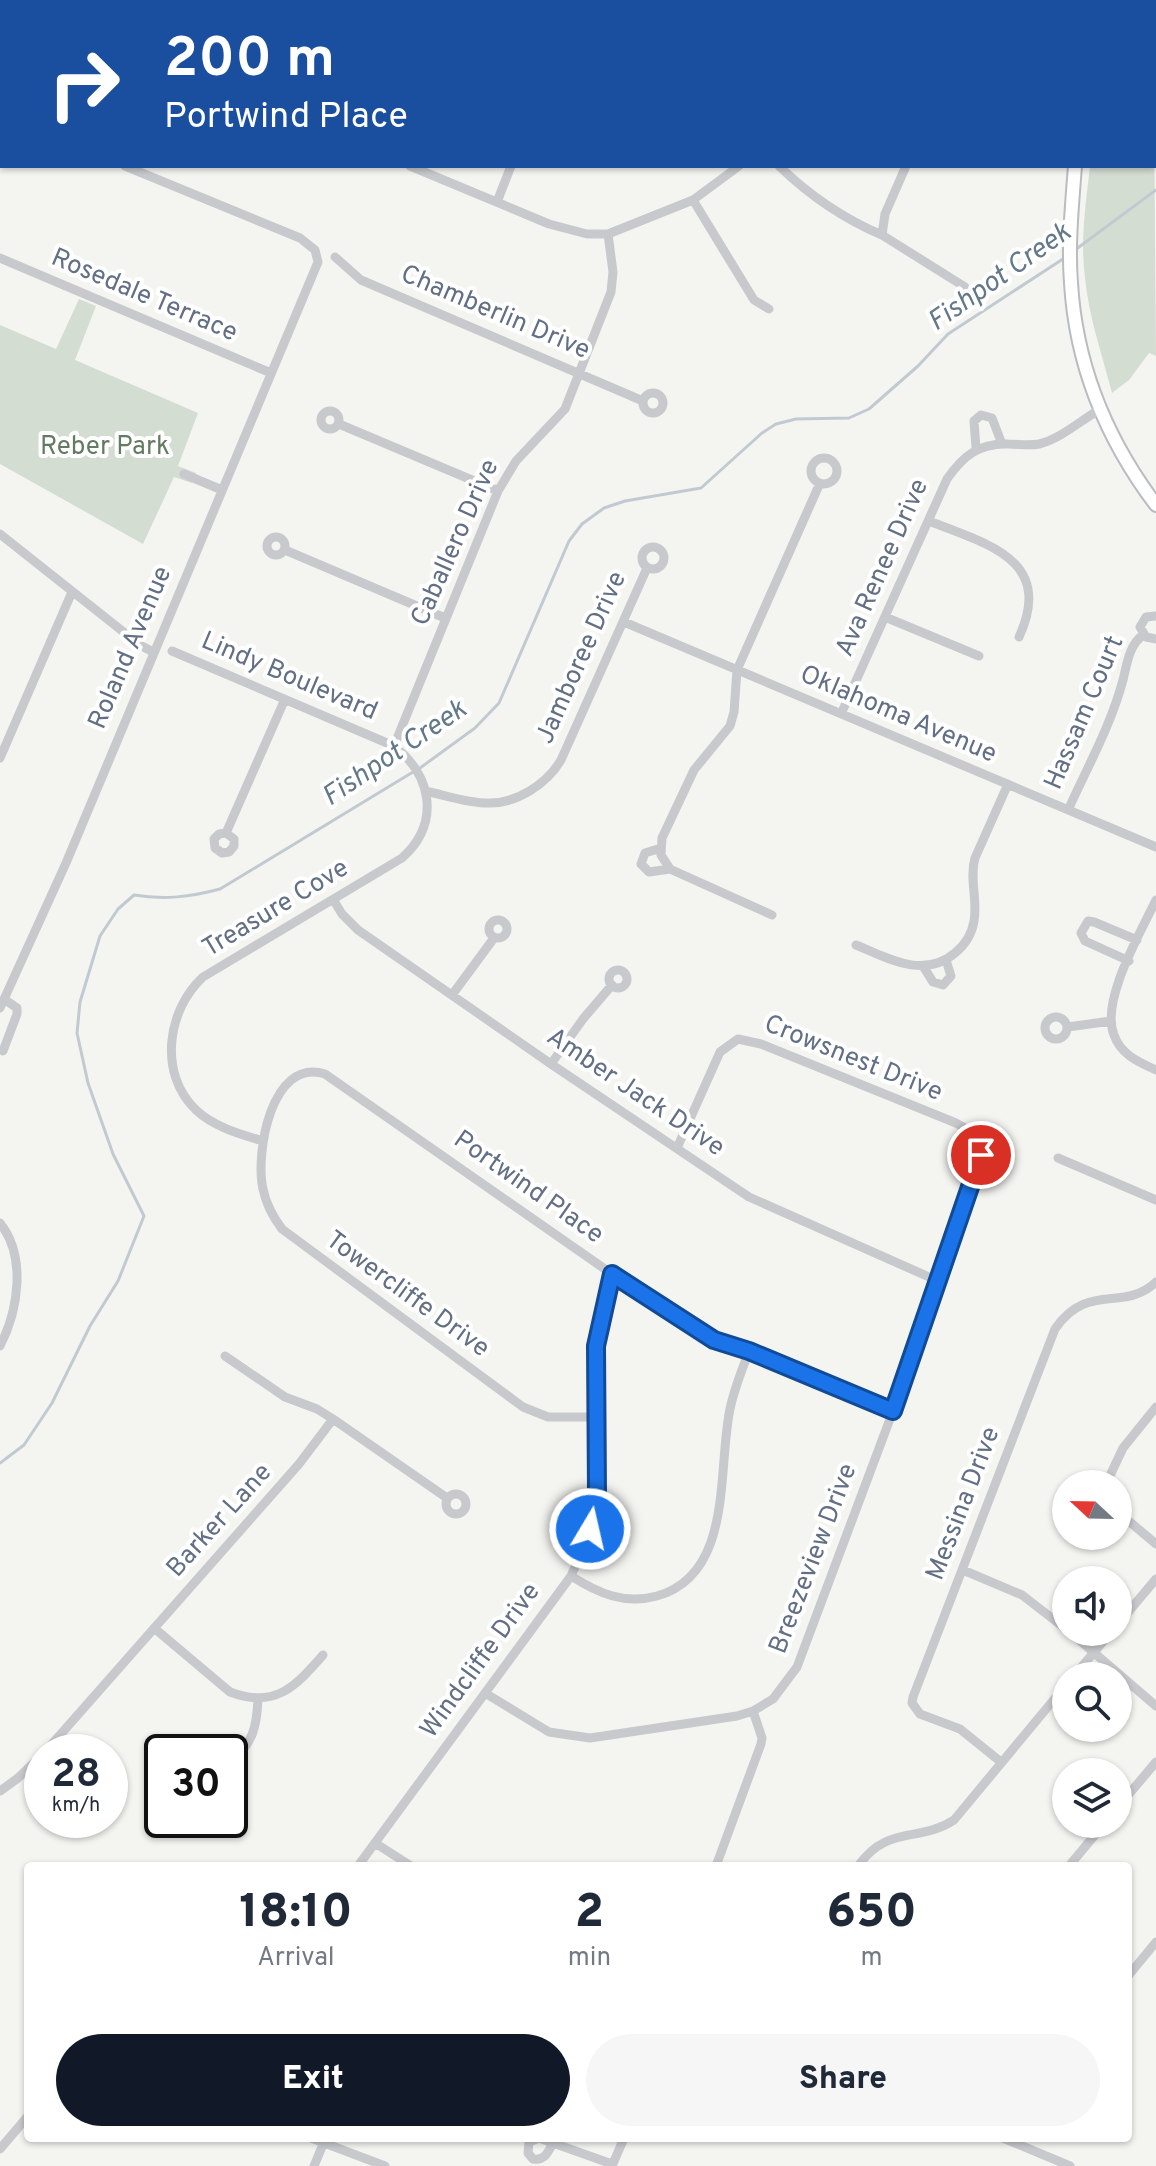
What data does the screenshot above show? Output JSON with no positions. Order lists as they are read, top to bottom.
{
  "streets": {
    "street": [
      "Rosedale Terrace",
      "Chamberlin Drive",
      "Caballero Drive",
      "Ava Renee Drive",
      "Roland Avenue",
      "Jamboree Drive",
      "Lindy Boulevard",
      "Hassam Court",
      "Oklahoma Avenue",
      "Treasure Cove",
      "Crowsnest Drive",
      "Amber Jack Drive",
      "Portwind Place",
      "Towercliffe Drive",
      "Messina Drive",
      "Barker Lane",
      "Breezeview Drive",
      "Windcliffe Drive"
    ]
  },
  "crossings": [
    ["Rosedale Terrace", "Roland Avenue"],
    ["Chamberlin Drive", "Caballero Drive"],
    ["Caballero Drive", "Lindy Boulevard"],
    ["Ava Renee Drive", "Oklahoma Avenue"],
    ["Jamboree Drive", "Lindy Boulevard"],
    ["Jamboree Drive", "Oklahoma Avenue"],
    ["Jamboree Drive", "Treasure Cove"],
    ["Lindy Boulevard", "Treasure Cove"],
    ["Hassam Court", "Oklahoma Avenue"],
    ["Treasure Cove", "Amber Jack Drive"],
    ["Treasure Cove", "Portwind Place"],
    ["Treasure Cove", "Towercliffe Drive"],
    ["Crowsnest Drive", "Amber Jack Drive"],
    ["Crowsnest Drive", "Breezeview Drive"],
    ["Amber Jack Drive", "Breezeview Drive"],
    ["Portwind Place", "Towercliffe Drive"],
    ["Portwind Place", "Breezeview Drive"],
    ["Portwind Place", "Windcliffe Drive"],
    ["Towercliffe Drive", "Windcliffe Drive"],
    ["Breezeview Drive", "Windcliffe Drive"]
  ],
  "water": ["Fishpot Creek"],
  "parks": ["Reber Park"],
  "north": "left",
  "page": {
    "turn": ["200 m", "Portwind Place"],
    "speed": "28 km/h",
    "limit": "30",
    "eta": [
      "18:10",
      "Arrival",
      "2",
      "min",
      "650",
      "m"
    ],
    "buttons": ["Exit", "Share"]
  }
}
